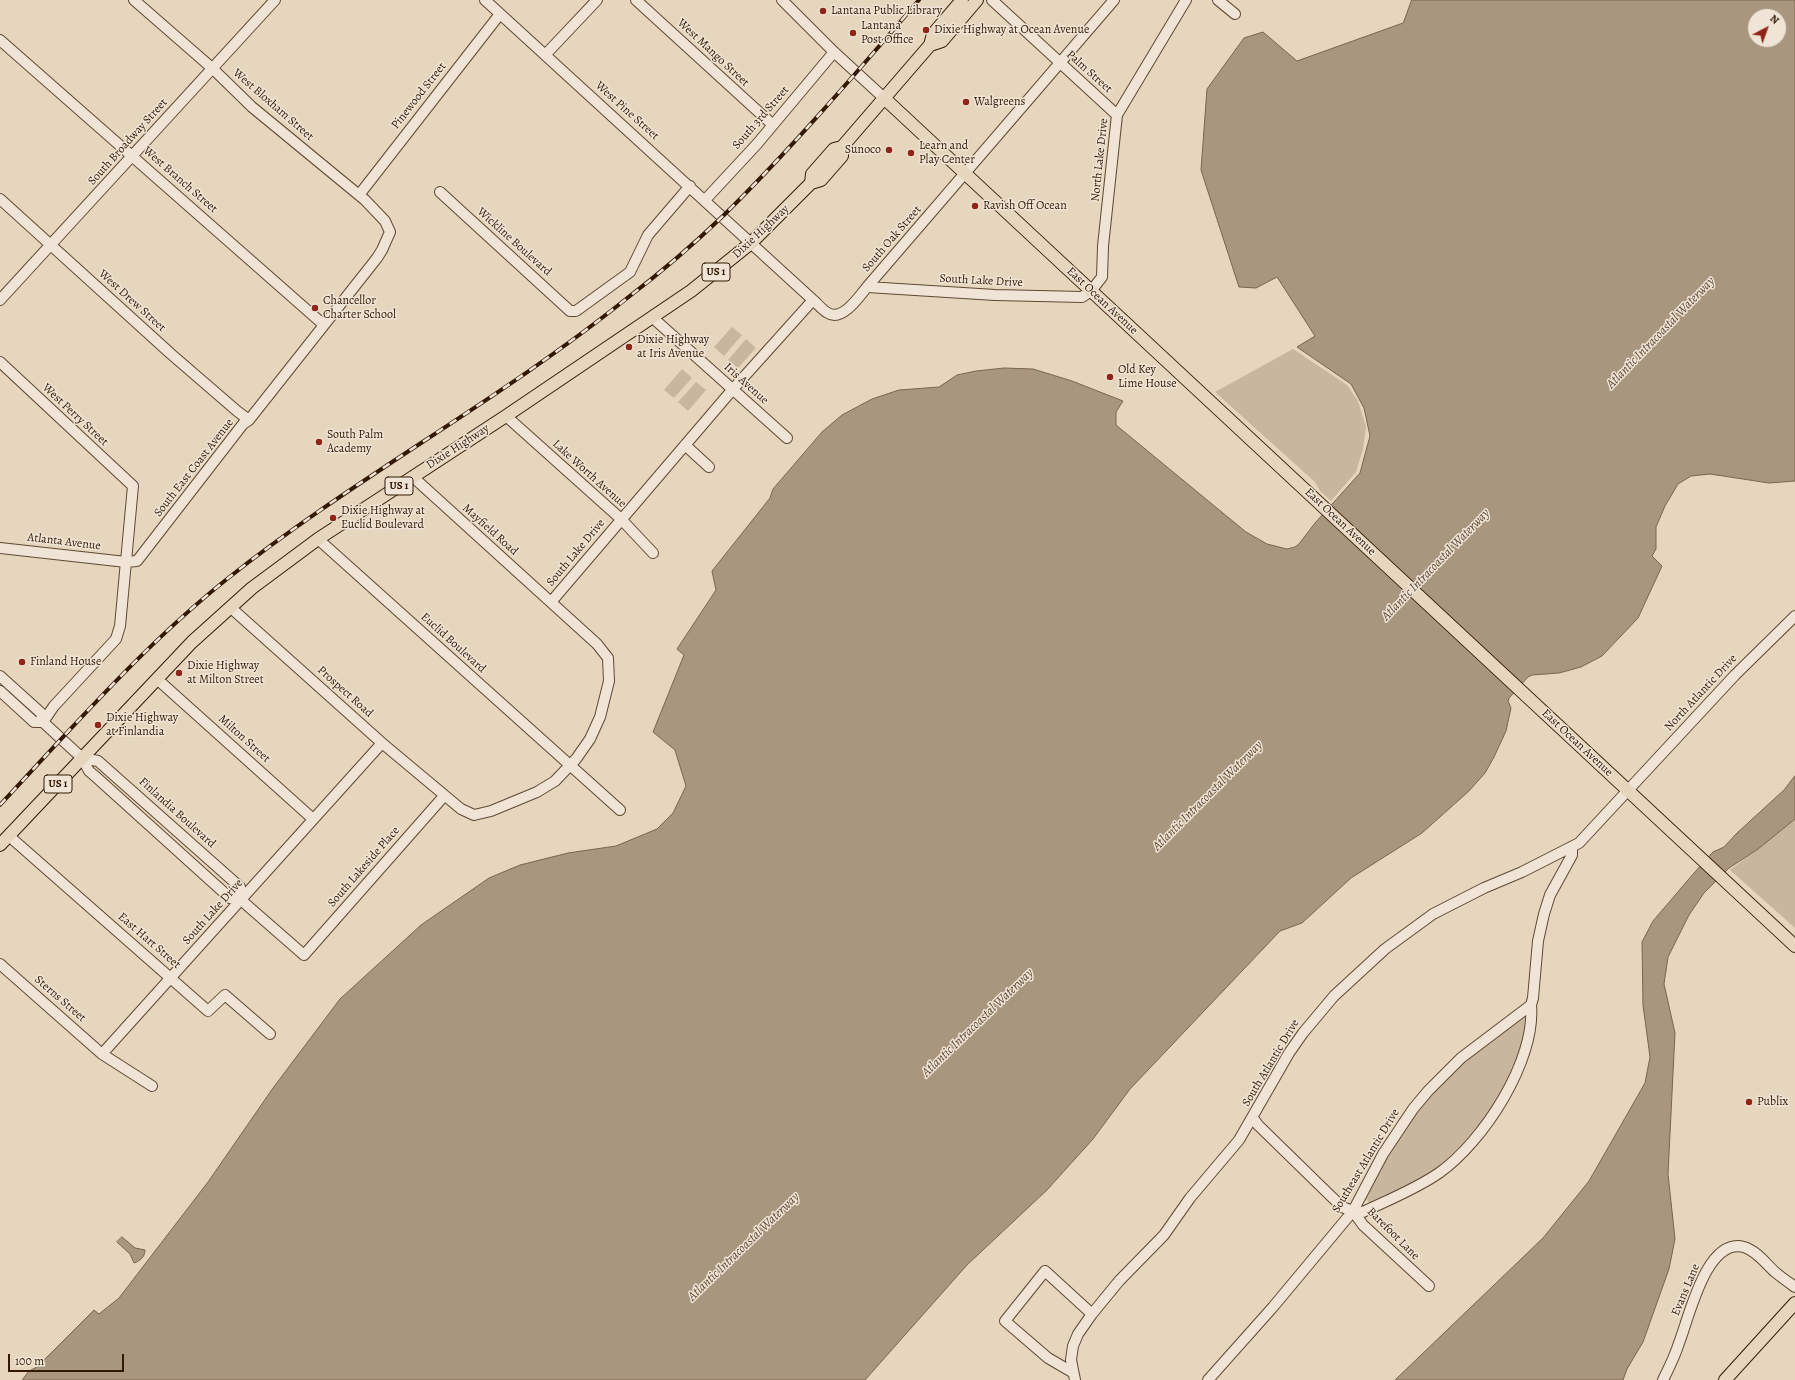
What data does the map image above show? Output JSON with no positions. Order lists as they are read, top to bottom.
{
  "streets": {
    "main road": ["Dixie Highway", "US 1", "East Ocean Avenue"],
    "street": [
      "West Mango Street",
      "Palm Street",
      "Pinewood Street",
      "West Bloxham Street",
      "West Pine Street",
      "South 3rd Street",
      "South Broadway Street",
      "North Lake Drive",
      "West Branch Street",
      "South Oak Street",
      "Wickline Boulevard",
      "South Lake Drive",
      "West Drew Street",
      "Iris Avenue",
      "West Perry Street",
      "South East Coast Avenue",
      "Lake Worth Avenue",
      "Mayfield Road",
      "Atlanta Avenue",
      "Euclid Boulevard",
      "Prospect Road",
      "North Atlantic Drive",
      "Milton Street",
      "Finlandia Boulevard",
      "South Lakeside Place",
      "East Hart Street",
      "Sterns Street",
      "South Atlantic Drive",
      "Southeast Atlantic Drive",
      "Barefoot Lane",
      "Evans Lane"
    ]
  },
  "crossings": [
    ["West Mango Street", "South 3rd Street"],
    ["Palm Street", "North Lake Drive"],
    ["Palm Street", "South Oak Street"],
    ["Pinewood Street", "West Bloxham Street"],
    ["Pinewood Street", "West Pine Street"],
    ["West Bloxham Street", "South Broadway Street"],
    ["West Bloxham Street", "South East Coast Avenue"],
    ["West Pine Street", "South 3rd Street"],
    ["West Pine Street", "Dixie Highway"],
    ["West Pine Street", "South Oak Street"],
    ["West Pine Street", "Wickline Boulevard"],
    ["West Pine Street", "South Lake Drive"],
    ["South Broadway Street", "West Branch Street"],
    ["South Broadway Street", "West Drew Street"],
    ["North Lake Drive", "South Lake Drive"],
    ["North Lake Drive", "East Ocean Avenue"],
    ["West Branch Street", "South East Coast Avenue"],
    ["Dixie Highway", "East Ocean Avenue"],
    ["Dixie Highway", "Iris Avenue"],
    ["Dixie Highway", "Lake Worth Avenue"],
    ["Dixie Highway", "Mayfield Road"],
    ["Dixie Highway", "Euclid Boulevard"],
    ["Dixie Highway", "Prospect Road"],
    ["Dixie Highway", "Milton Street"],
    ["Dixie Highway", "Finlandia Boulevard"],
    ["Dixie Highway", "East Hart Street"],
    ["South Oak Street", "South Lake Drive"],
    ["South Oak Street", "East Ocean Avenue"],
    ["South Lake Drive", "East Ocean Avenue"],
    ["South Lake Drive", "Iris Avenue"],
    ["South Lake Drive", "Lake Worth Avenue"],
    ["South Lake Drive", "Mayfield Road"],
    ["South Lake Drive", "Euclid Boulevard"],
    ["South Lake Drive", "Prospect Road"],
    ["South Lake Drive", "Milton Street"],
    ["South Lake Drive", "Finlandia Boulevard"],
    ["South Lake Drive", "South Lakeside Place"],
    ["South Lake Drive", "East Hart Street"],
    ["South Lake Drive", "Sterns Street"],
    ["West Drew Street", "South East Coast Avenue"],
    ["East Ocean Avenue", "North Atlantic Drive"],
    ["East Ocean Avenue", "South Atlantic Drive"],
    ["West Perry Street", "South East Coast Avenue"],
    ["West Perry Street", "Atlanta Avenue"],
    ["South East Coast Avenue", "Atlanta Avenue"],
    ["Prospect Road", "South Lakeside Place"],
    ["North Atlantic Drive", "South Atlantic Drive"],
    ["Finlandia Boulevard", "South Lakeside Place"],
    ["South Atlantic Drive", "Barefoot Lane"],
    ["Southeast Atlantic Drive", "Barefoot Lane"]
  ],
  "water": ["Atlantic Intracoastal Waterway"],
  "places": [
    "Lantana Public Library",
    "Dixie Highway at Ocean Avenue",
    "Lantana Post Office",
    "Walgreens",
    "Sunoco",
    "Learn and Play Center",
    "Ravish Off Ocean",
    "Chancellor Charter School",
    "Dixie Highway at Iris Avenue",
    "Old Key Lime House",
    "South Palm Academy",
    "Dixie Highway at Euclid Boulevard",
    "Finland House",
    "Dixie Highway at Milton Street",
    "Dixie Highway at Finlandia",
    "Publix"
  ],
  "scale_bar": "100 m",
  "north": "top right"
}
